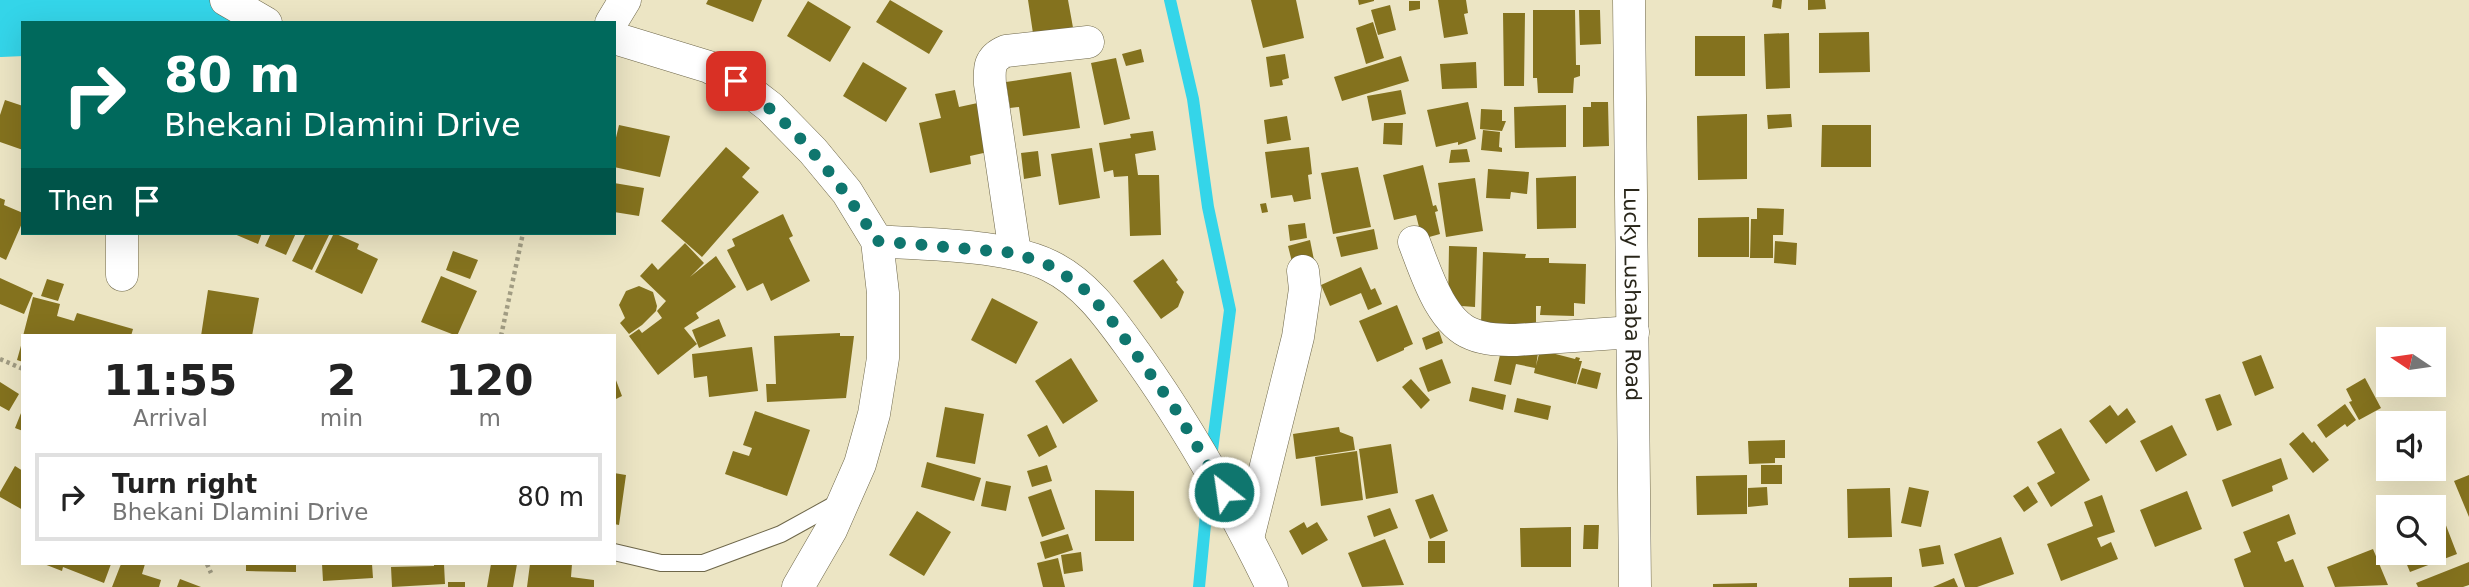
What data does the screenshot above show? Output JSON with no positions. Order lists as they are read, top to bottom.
{
  "streets": {
    "street": ["Lucky Lushaba Road"]
  },
  "north": "left",
  "page": {
    "turn": ["80 m", "Bhekani Dlamini Drive"],
    "then": "Then",
    "eta": [
      "11:55",
      "Arrival",
      "2",
      "min",
      "120",
      "m"
    ],
    "list": [
      {
        "name": "Turn right",
        "note": "Bhekani Dlamini Drive",
        "value": "80 m"
      }
    ]
  }
}
